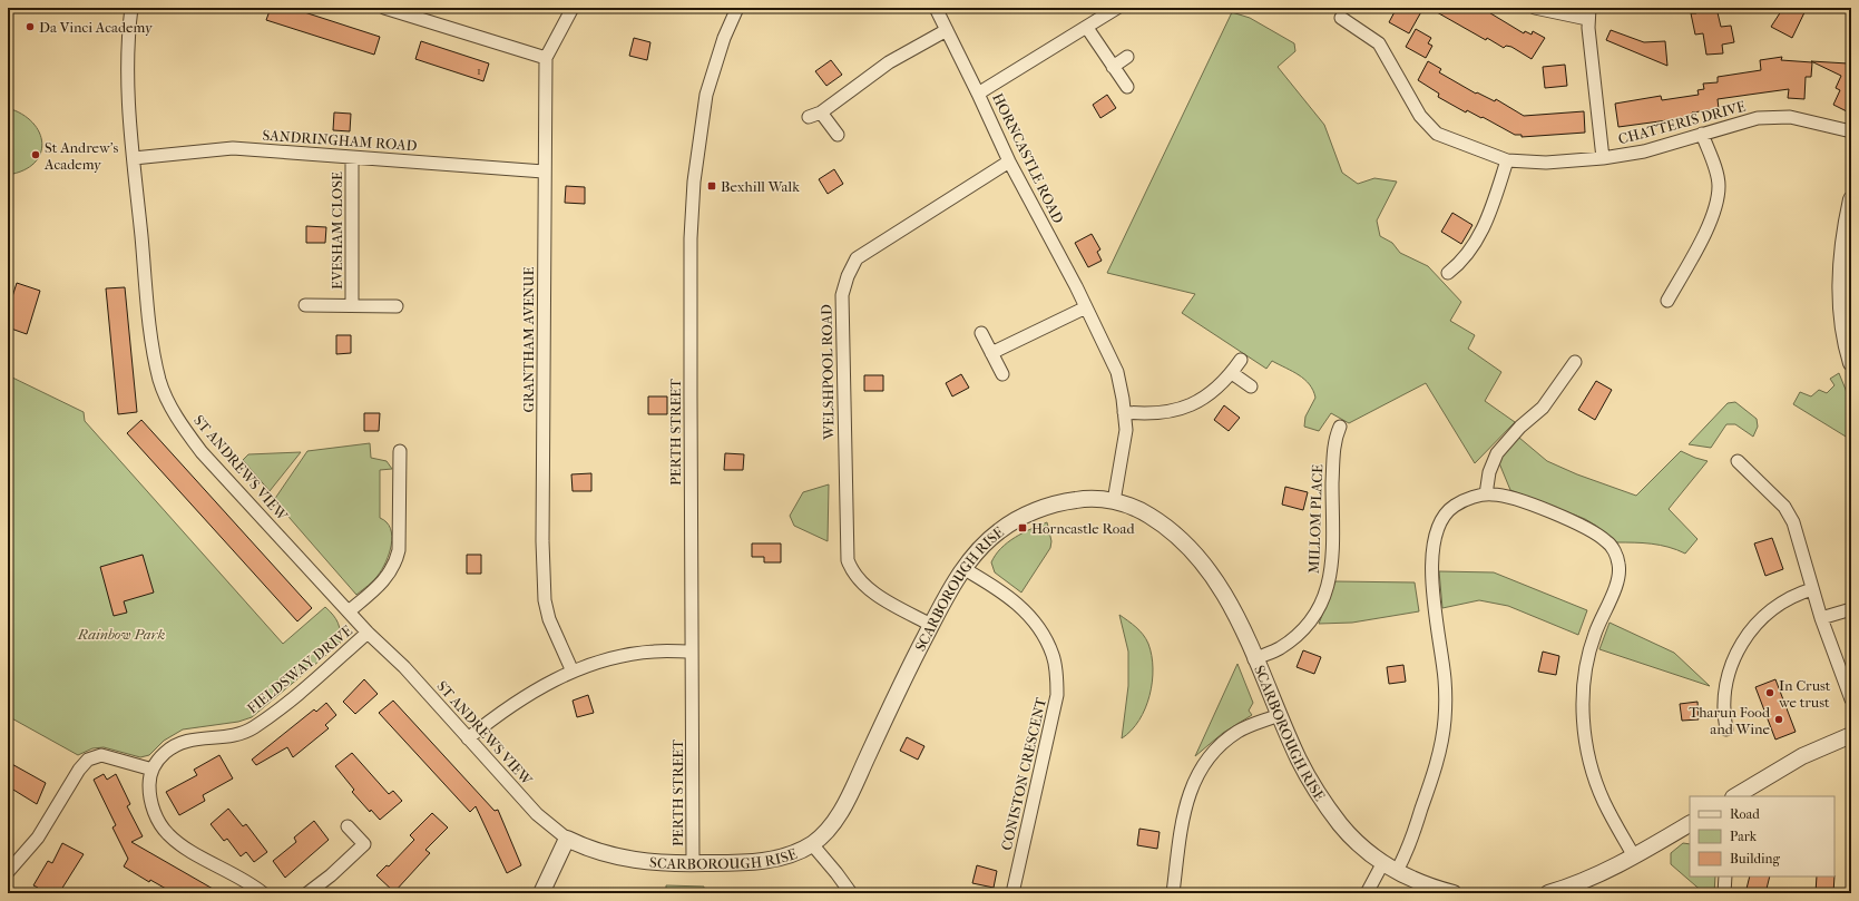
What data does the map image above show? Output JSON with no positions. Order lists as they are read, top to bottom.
{
  "streets": {
    "street": [
      "CHATTERIS DRIVE",
      "SANDRINGHAM ROAD",
      "HORNCASTLE ROAD",
      "EVESHAM CLOSE",
      "GRANTHAM AVENUE",
      "WELSHPOOL ROAD",
      "PERTH STREET",
      "ST ANDREWS VIEW",
      "MILLOM PLACE",
      "SCARBOROUGH RISE",
      "FIELDSWAY DRIVE",
      "CONISTON CRESCENT"
    ]
  },
  "crossings": [
    ["SANDRINGHAM ROAD", "EVESHAM CLOSE"],
    ["SANDRINGHAM ROAD", "GRANTHAM AVENUE"],
    ["SANDRINGHAM ROAD", "ST ANDREWS VIEW"],
    ["HORNCASTLE ROAD", "WELSHPOOL ROAD"],
    ["HORNCASTLE ROAD", "SCARBOROUGH RISE"],
    ["WELSHPOOL ROAD", "SCARBOROUGH RISE"],
    ["PERTH STREET", "SCARBOROUGH RISE"],
    ["ST ANDREWS VIEW", "SCARBOROUGH RISE"],
    ["ST ANDREWS VIEW", "FIELDSWAY DRIVE"],
    ["MILLOM PLACE", "SCARBOROUGH RISE"],
    ["SCARBOROUGH RISE", "CONISTON CRESCENT"]
  ],
  "parks": ["Rainbow Park"],
  "places": {
    "other": [
      "Da Vinci Academy",
      "St Andrew's Academy",
      "In Crust we trust",
      "Tharun Food and Wine"
    ],
    "transit": ["Bexhill Walk", "Horncastle Road"]
  },
  "house_numbers": ["1"],
  "legend": ["Road", "Park", "Building"]
}
